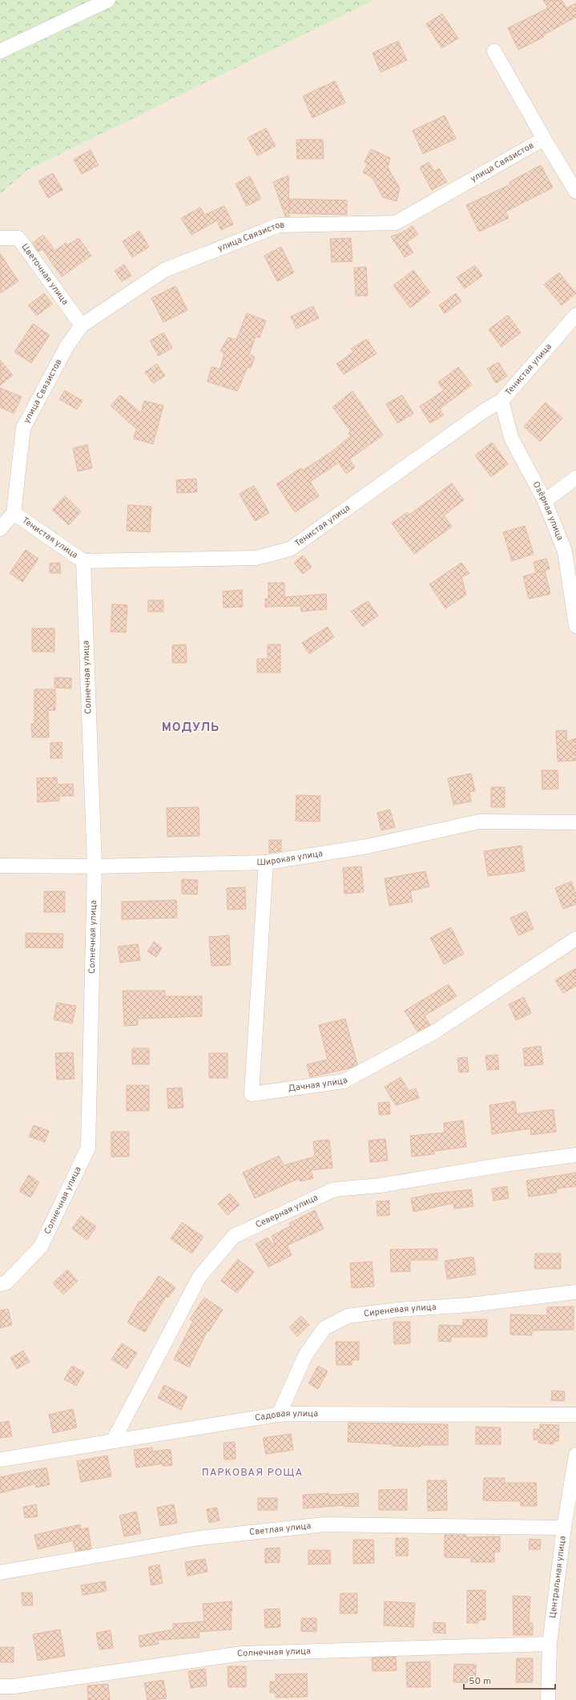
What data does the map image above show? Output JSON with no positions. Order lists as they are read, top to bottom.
{
  "streets": {
    "street": [
      "улица Связистов",
      "Цветочная улица",
      "Тенистая улица",
      "Озёрная улица",
      "Солнечная улица",
      "Широкая улица",
      "Дачная улица",
      "Северная улица",
      "Сиреневая улица",
      "Садовая улица",
      "Светлая улица",
      "Центральная улица"
    ]
  },
  "crossings": [
    ["улица Связистов", "Цветочная улица"],
    ["улица Связистов", "Тенистая улица"],
    ["Тенистая улица", "Озёрная улица"],
    ["Тенистая улица", "Солнечная улица"],
    ["Солнечная улица", "Широкая улица"],
    ["Солнечная улица", "Центральная улица"],
    ["Широкая улица", "Дачная улица"],
    ["Северная улица", "Садовая улица"],
    ["Сиреневая улица", "Садовая улица"],
    ["Светлая улица", "Центральная улица"]
  ],
  "districts": ["МОДУЛЬ", "ПАРКОВАЯ РОЩА"],
  "scale_bar": "50 m"
}
